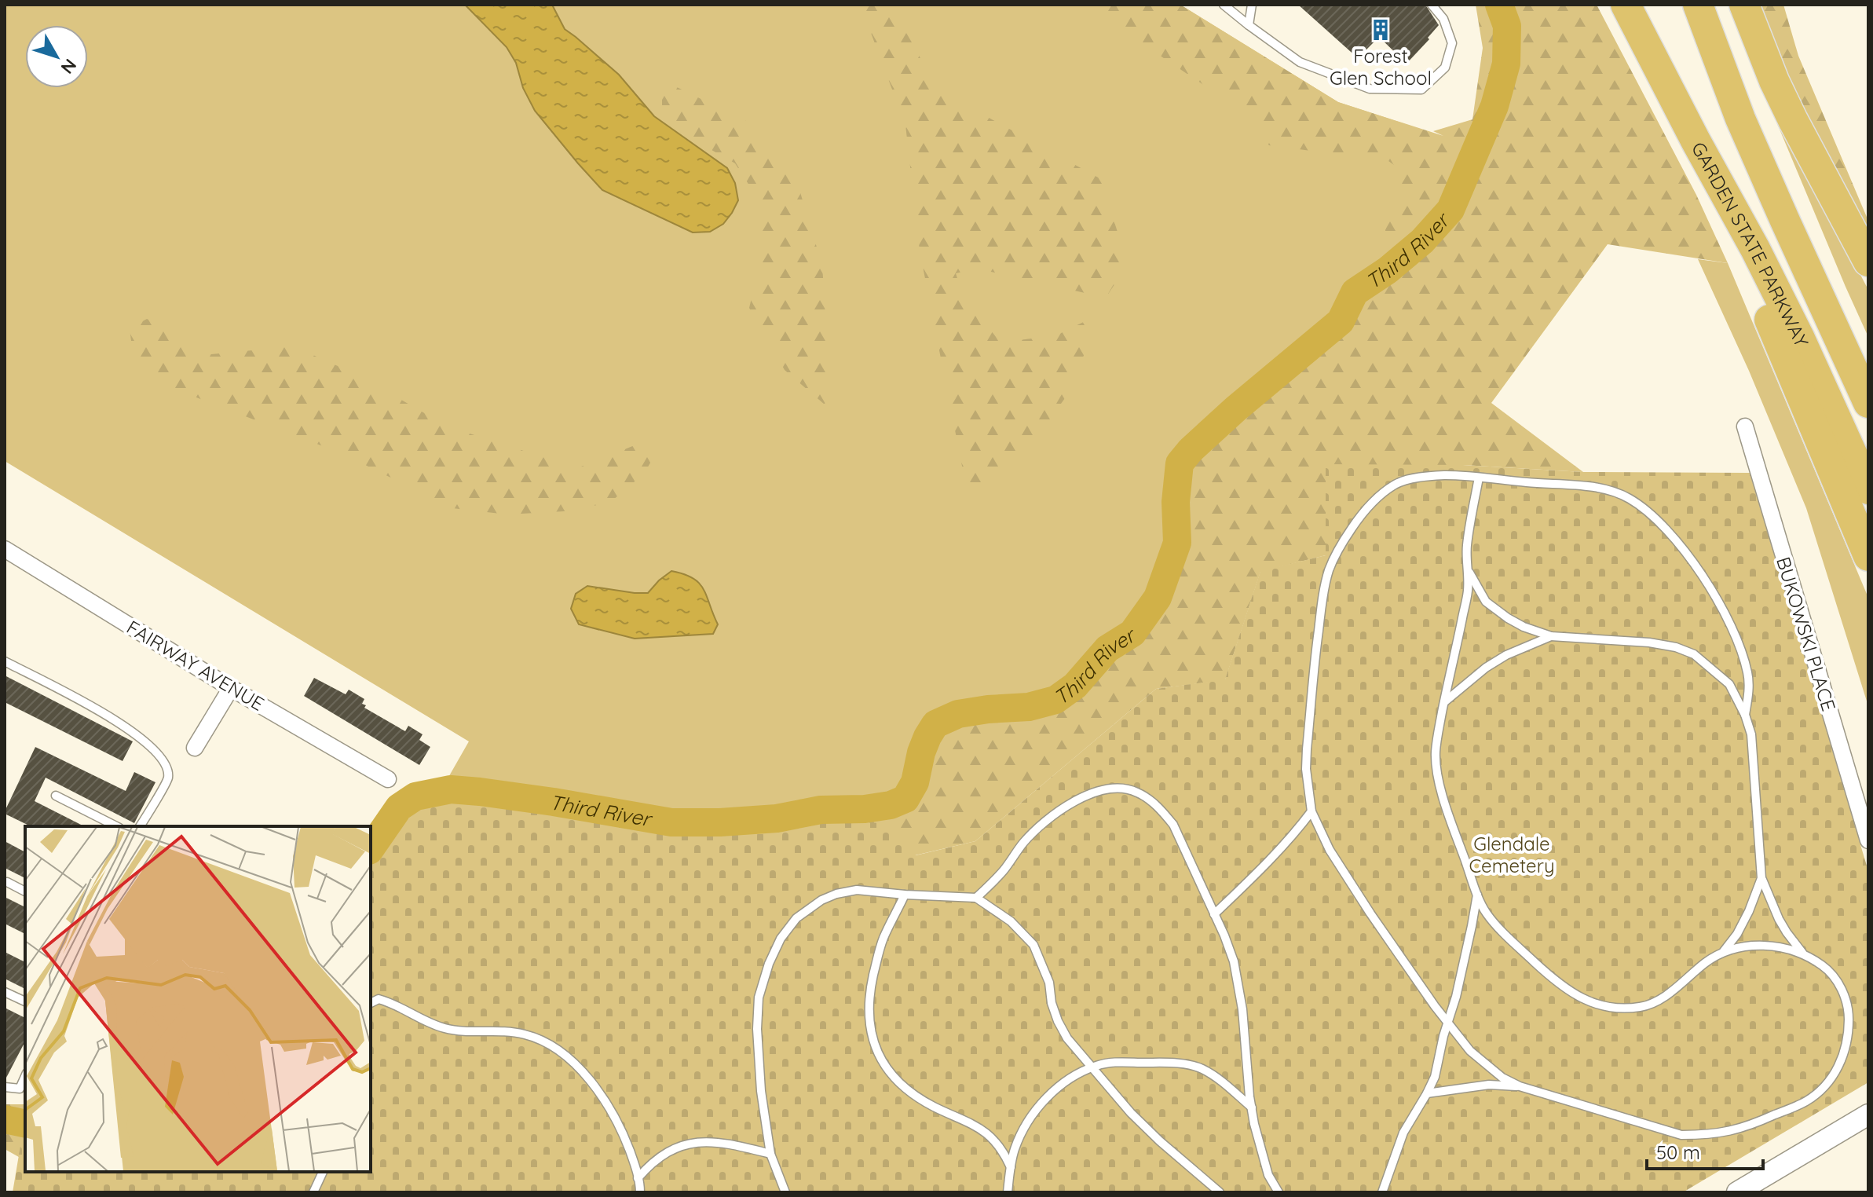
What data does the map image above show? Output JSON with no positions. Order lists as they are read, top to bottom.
{
  "streets": {
    "highway": ["GARDEN STATE PARKWAY"],
    "street": ["BUKOWSKI PLACE", "FAIRWAY AVENUE"]
  },
  "water": ["Third River"],
  "parks": ["Glendale Cemetery"],
  "places": {
    "building": ["Forest Glen School"]
  },
  "scale_bar": "50 m",
  "north": "bottom right"
}
